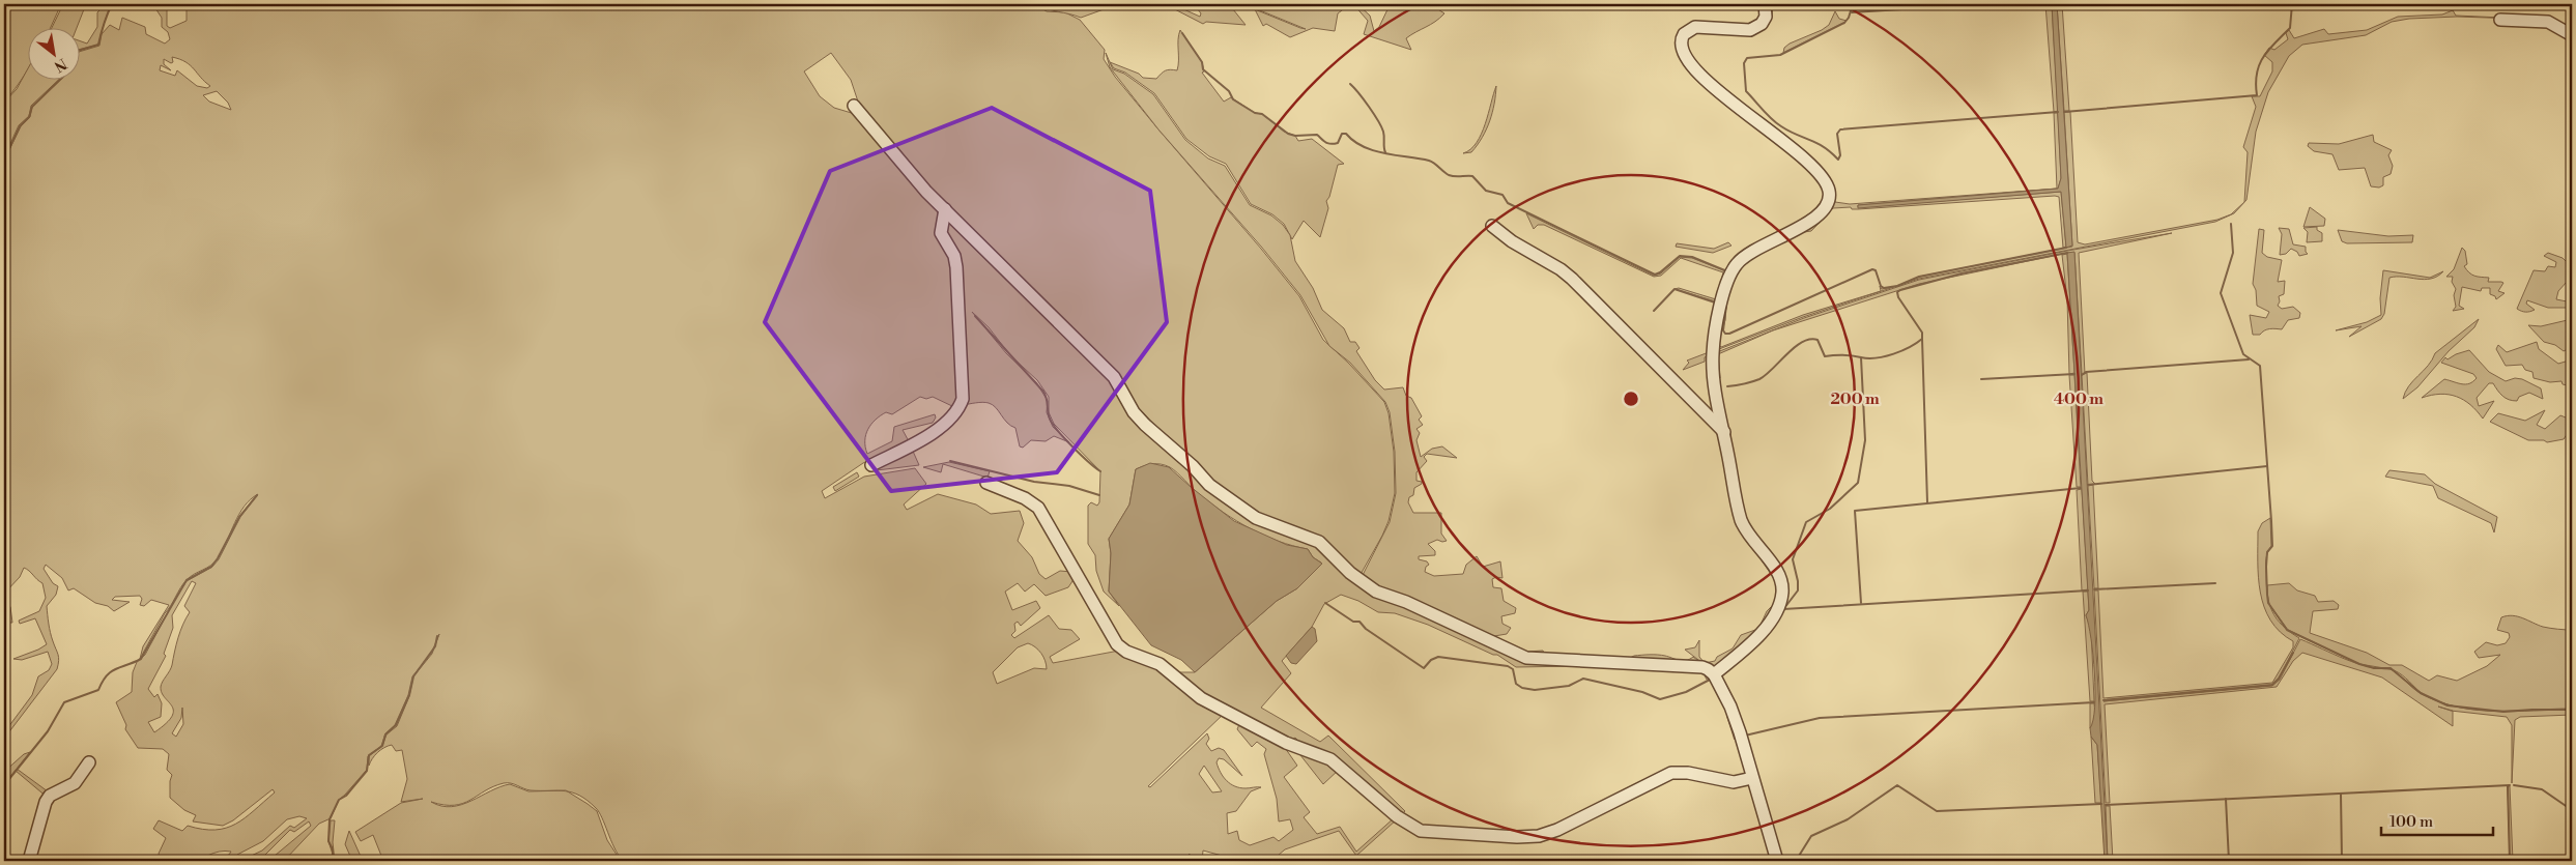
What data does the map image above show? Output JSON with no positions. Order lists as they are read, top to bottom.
{
  "scale_bar": "100 m",
  "north": "bottom right",
  "rings": ["200 m", "400 m"]
}
